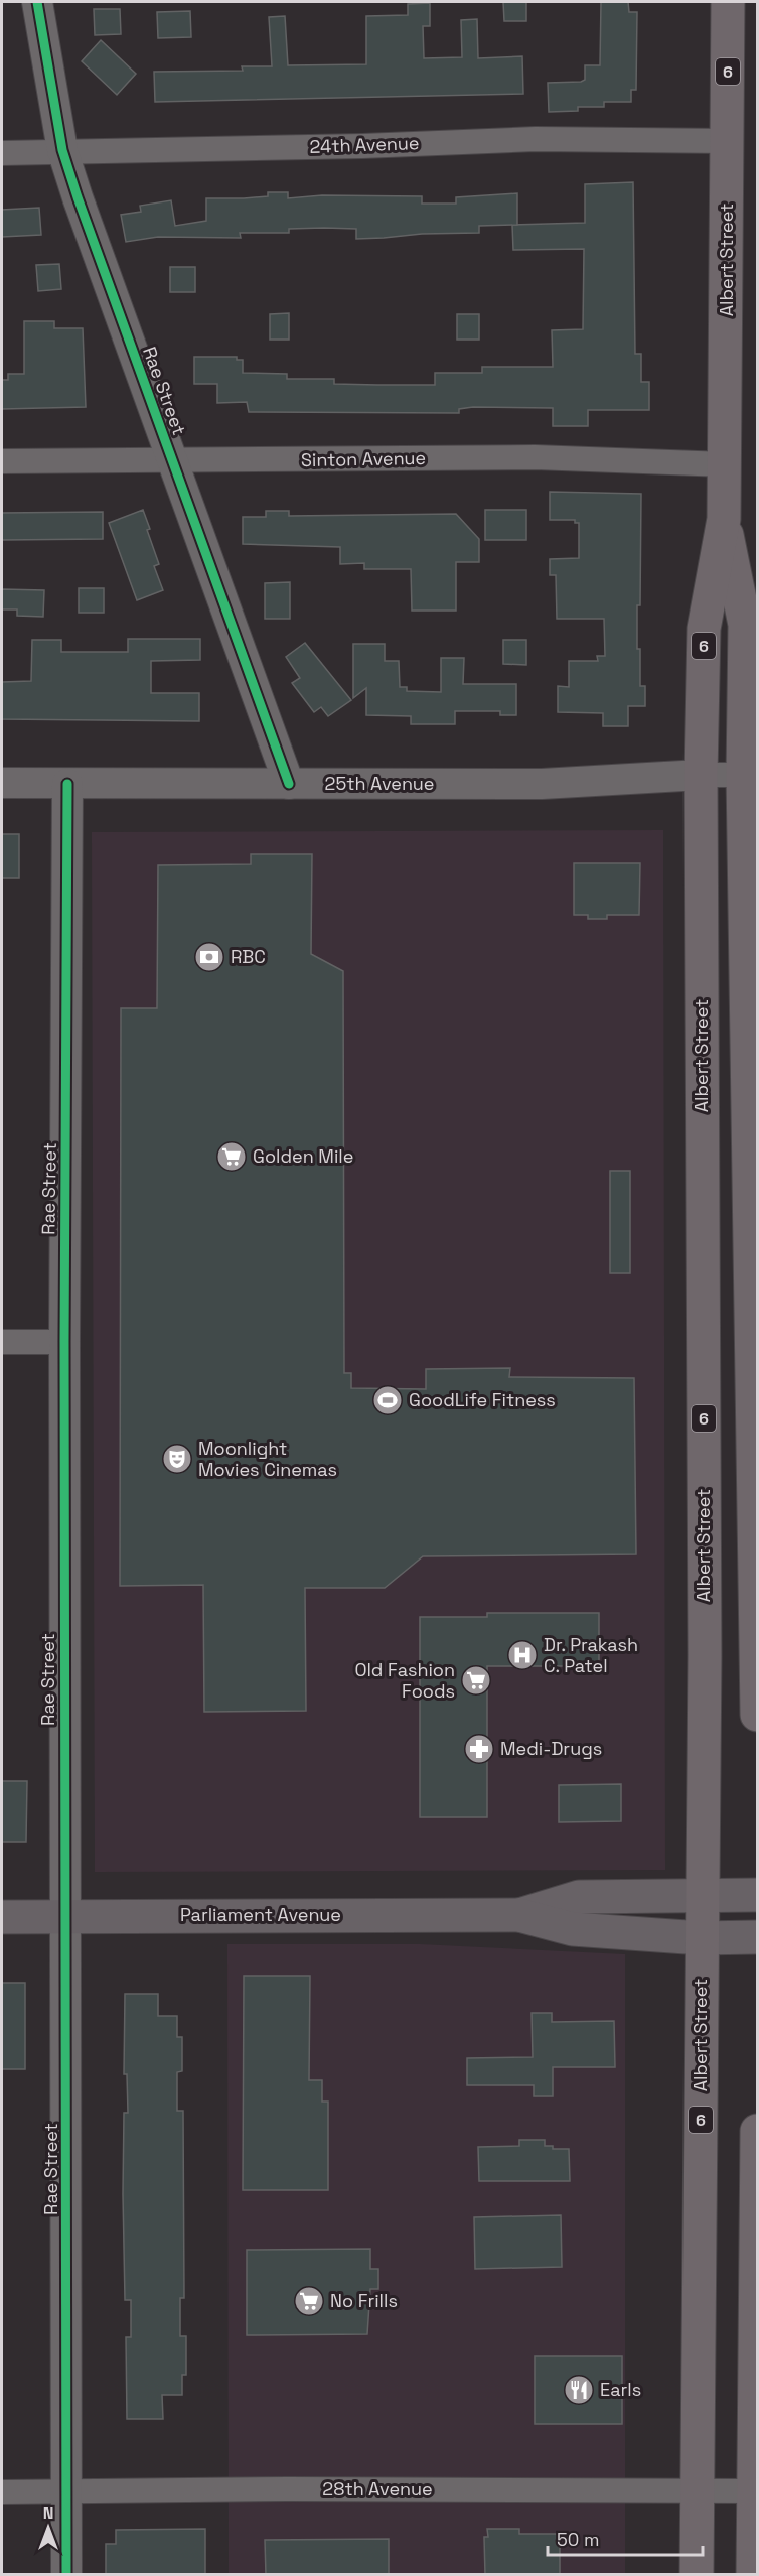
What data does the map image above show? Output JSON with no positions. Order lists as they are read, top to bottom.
{
  "streets": {
    "main road": ["6", "Albert Street", "Parliament Avenue"],
    "street": [
      "24th Avenue",
      "Rae Street",
      "Sinton Avenue",
      "25th Avenue",
      "28th Avenue"
    ]
  },
  "crossings": [
    ["24th Avenue", "Albert Street"],
    ["24th Avenue", "Rae Street"],
    ["Albert Street", "Sinton Avenue"],
    ["Albert Street", "25th Avenue"],
    ["Albert Street", "Parliament Avenue"],
    ["Albert Street", "28th Avenue"],
    ["Rae Street", "Sinton Avenue"],
    ["Rae Street", "25th Avenue"],
    ["Rae Street", "Parliament Avenue"],
    ["Rae Street", "28th Avenue"]
  ],
  "places": {
    "bank": ["RBC"],
    "supermarket": ["Golden Mile", "Old Fashion Foods", "No Frills"],
    "sports": ["GoodLife Fitness"],
    "theatre": ["Moonlight Movies Cinemas"],
    "hospital": ["Dr. Prakash C. Patel"],
    "pharmacy": ["Medi-Drugs"],
    "restaurant": ["Earls"]
  },
  "scale_bar": "50 m",
  "north": "top"
}
